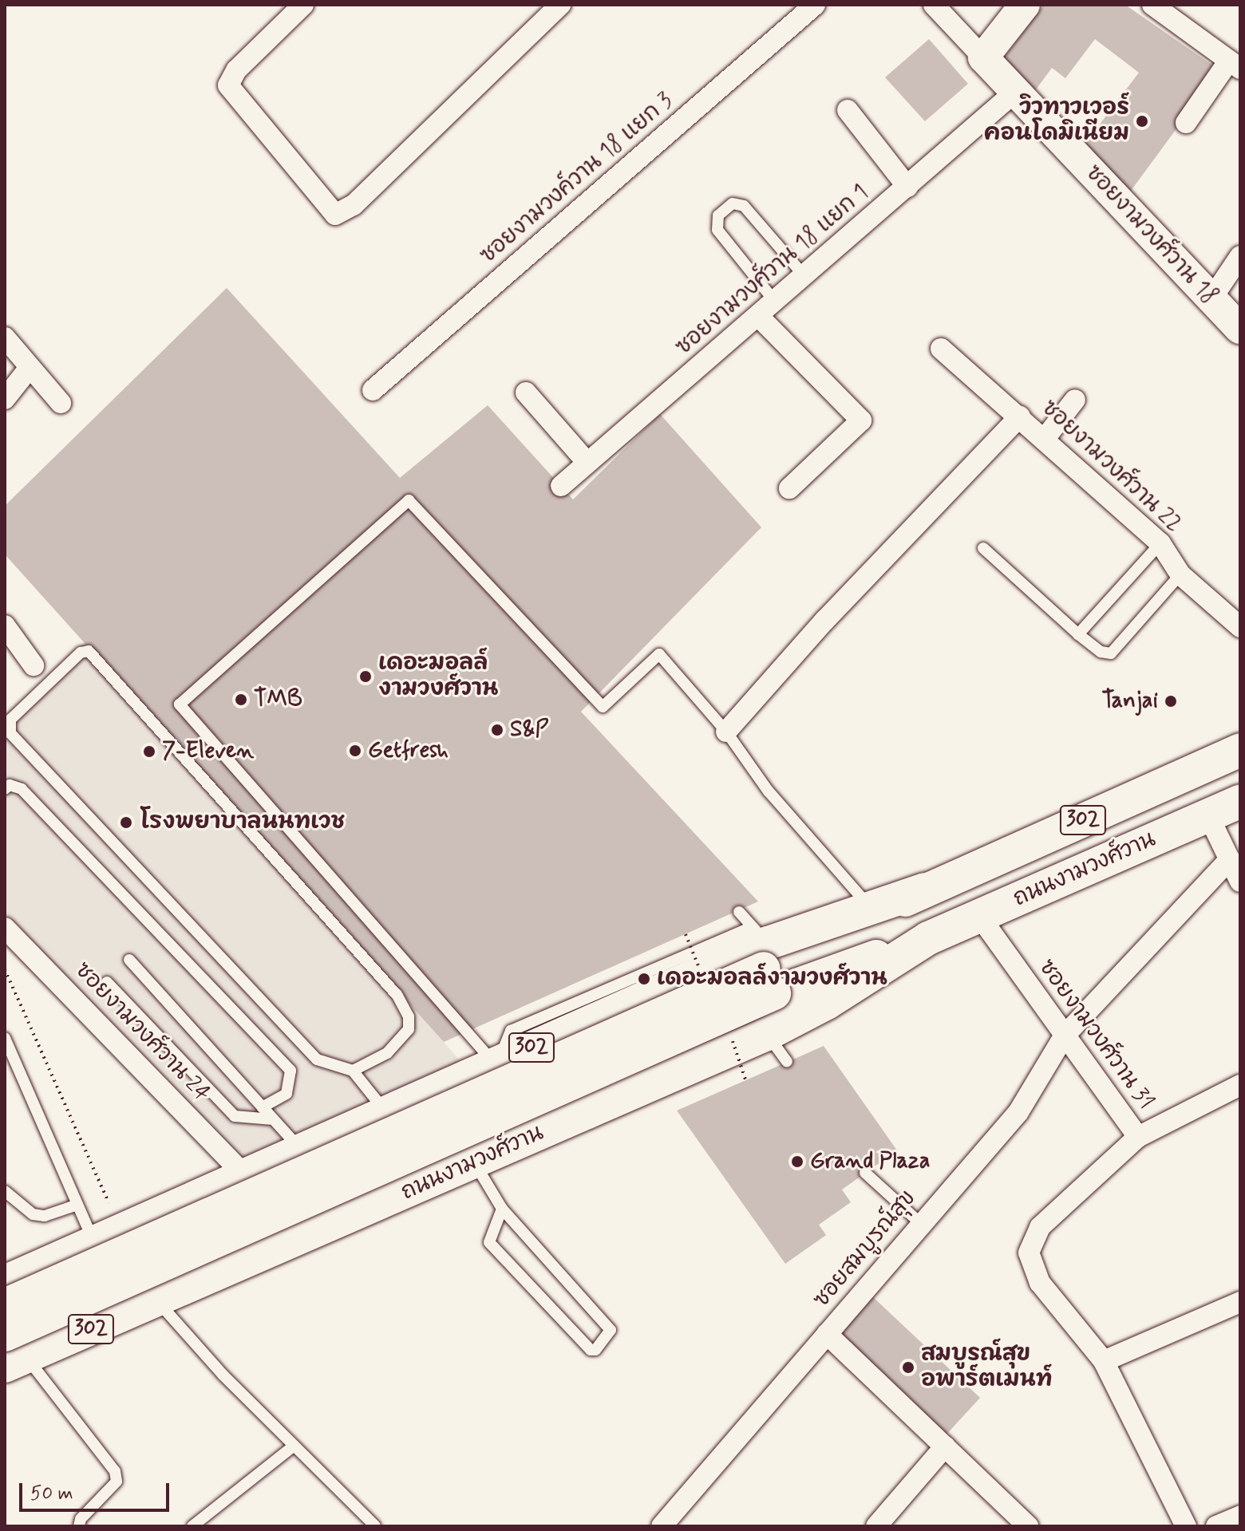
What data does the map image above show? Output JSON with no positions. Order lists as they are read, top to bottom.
{
  "streets": {
    "main road": ["302", "ถนนงามวงศ์วาน"],
    "street": [
      "ซอยงามวงค์วาน 18 แยก 3",
      "ซอยงามวงศ์วาน 18",
      "ซอยงามวงศ์วาน 18 แยก 1",
      "ซอยงามวงศ์วาน 22",
      "ซอยงามวงศ์วาน 24",
      "ซอยงามวงศ์วาน 31",
      "ซอยสมบูรณ์สุข"
    ]
  },
  "crossings": [
    ["ซอยงามวงศ์วาน 18", "ซอยงามวงศ์วาน 18 แยก 1"],
    ["ถนนงามวงศ์วาน", "ซอยงามวงศ์วาน 24"],
    ["ถนนงามวงศ์วาน", "ซอยงามวงศ์วาน 31"],
    ["ซอยงามวงศ์วาน 31", "ซอยสมบูรณ์สุข"]
  ],
  "places": [
    "วิวทาวเวอร์ คอนโดมิเนียม",
    "เดอะมอลล์ งามวงศ์วาน",
    "TMB",
    "Tanjai",
    "S&P",
    "Getfresh",
    "7-Eleven",
    "โรงพยาบาลนนทเวช",
    "เดอะมอลล์งามวงศ์วาน",
    "Grand Plaza",
    "สมบูรณ์สุข อพาร์ตเมนท์"
  ],
  "scale_bar": "50 m"
}
